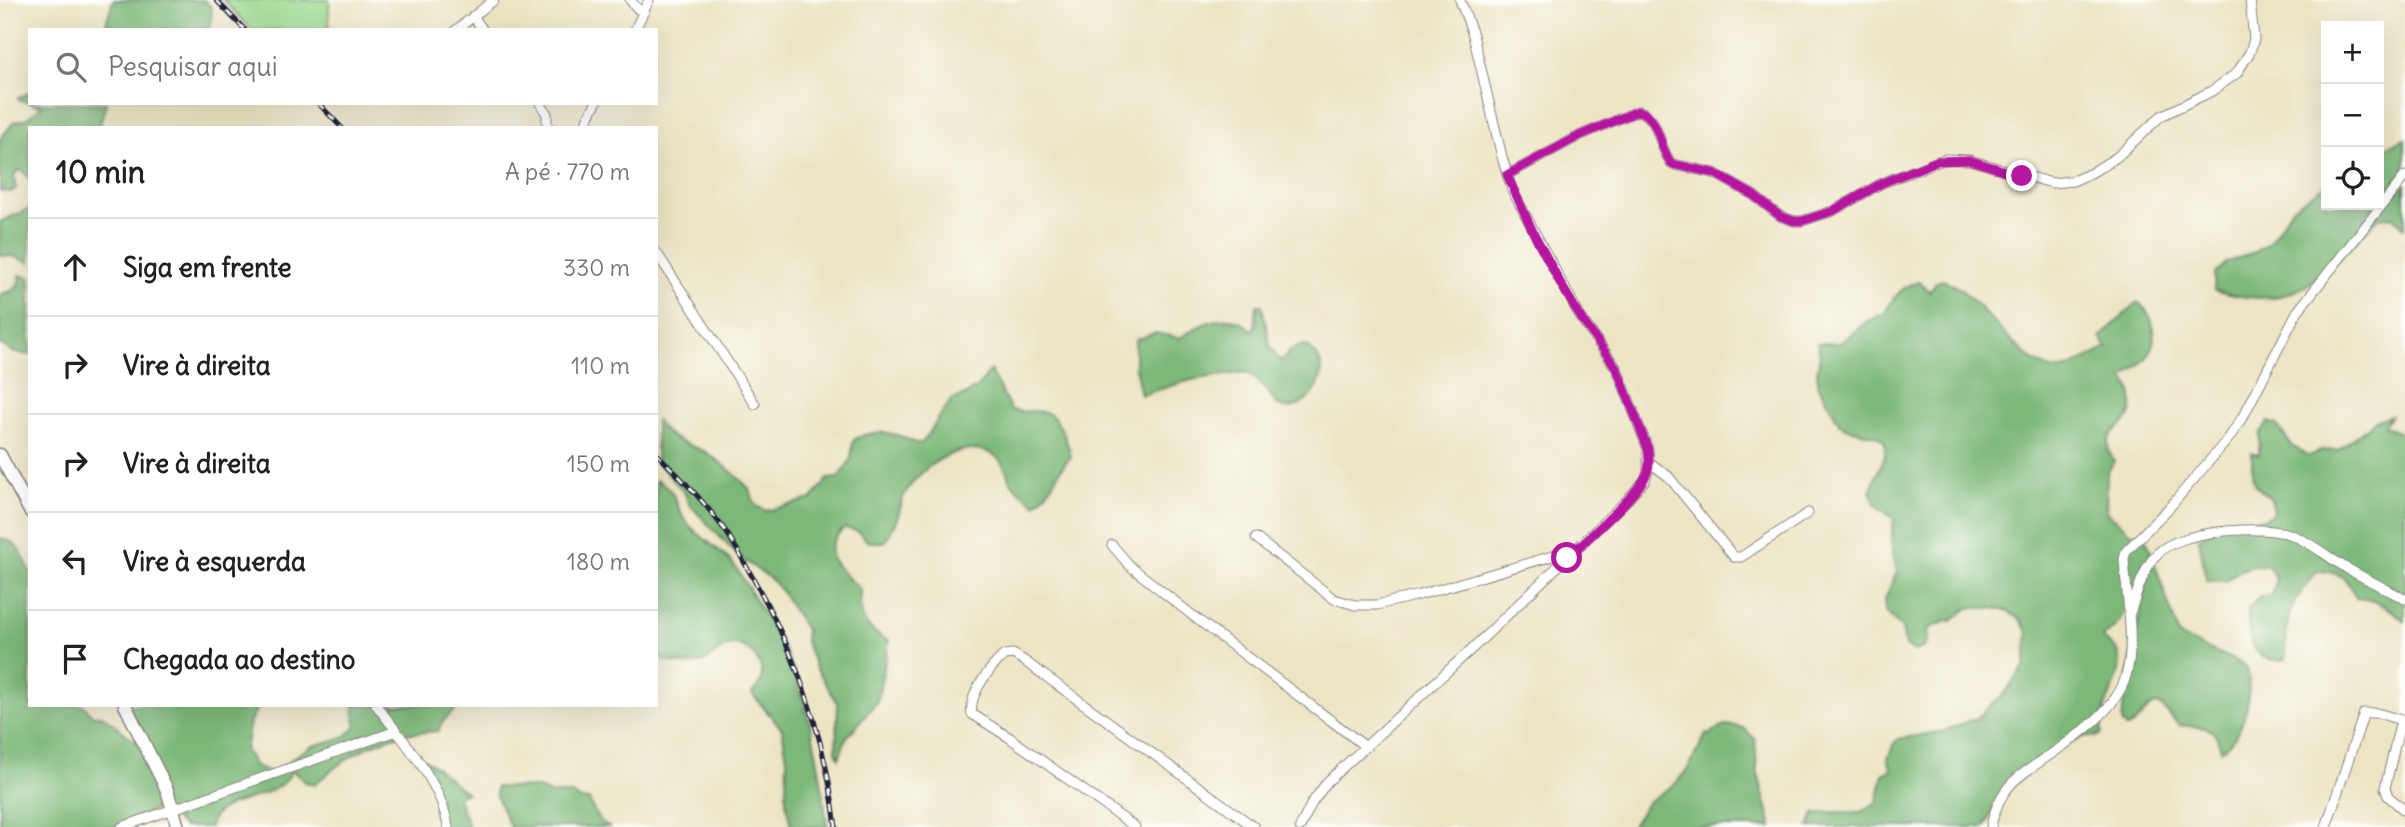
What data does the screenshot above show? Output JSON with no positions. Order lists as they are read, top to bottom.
{
  "page": {
    "map_buttons": ["+", "−"],
    "search": "Pesquisar aqui",
    "heading": ["10 min", "A pé · 770 m"],
    "list": [
      ["Siga em frente", "330 m"],
      ["Vire à direita", "110 m"],
      ["Vire à direita", "150 m"],
      ["Vire à esquerda", "180 m"],
      "Chegada ao destino"
    ]
  }
}
